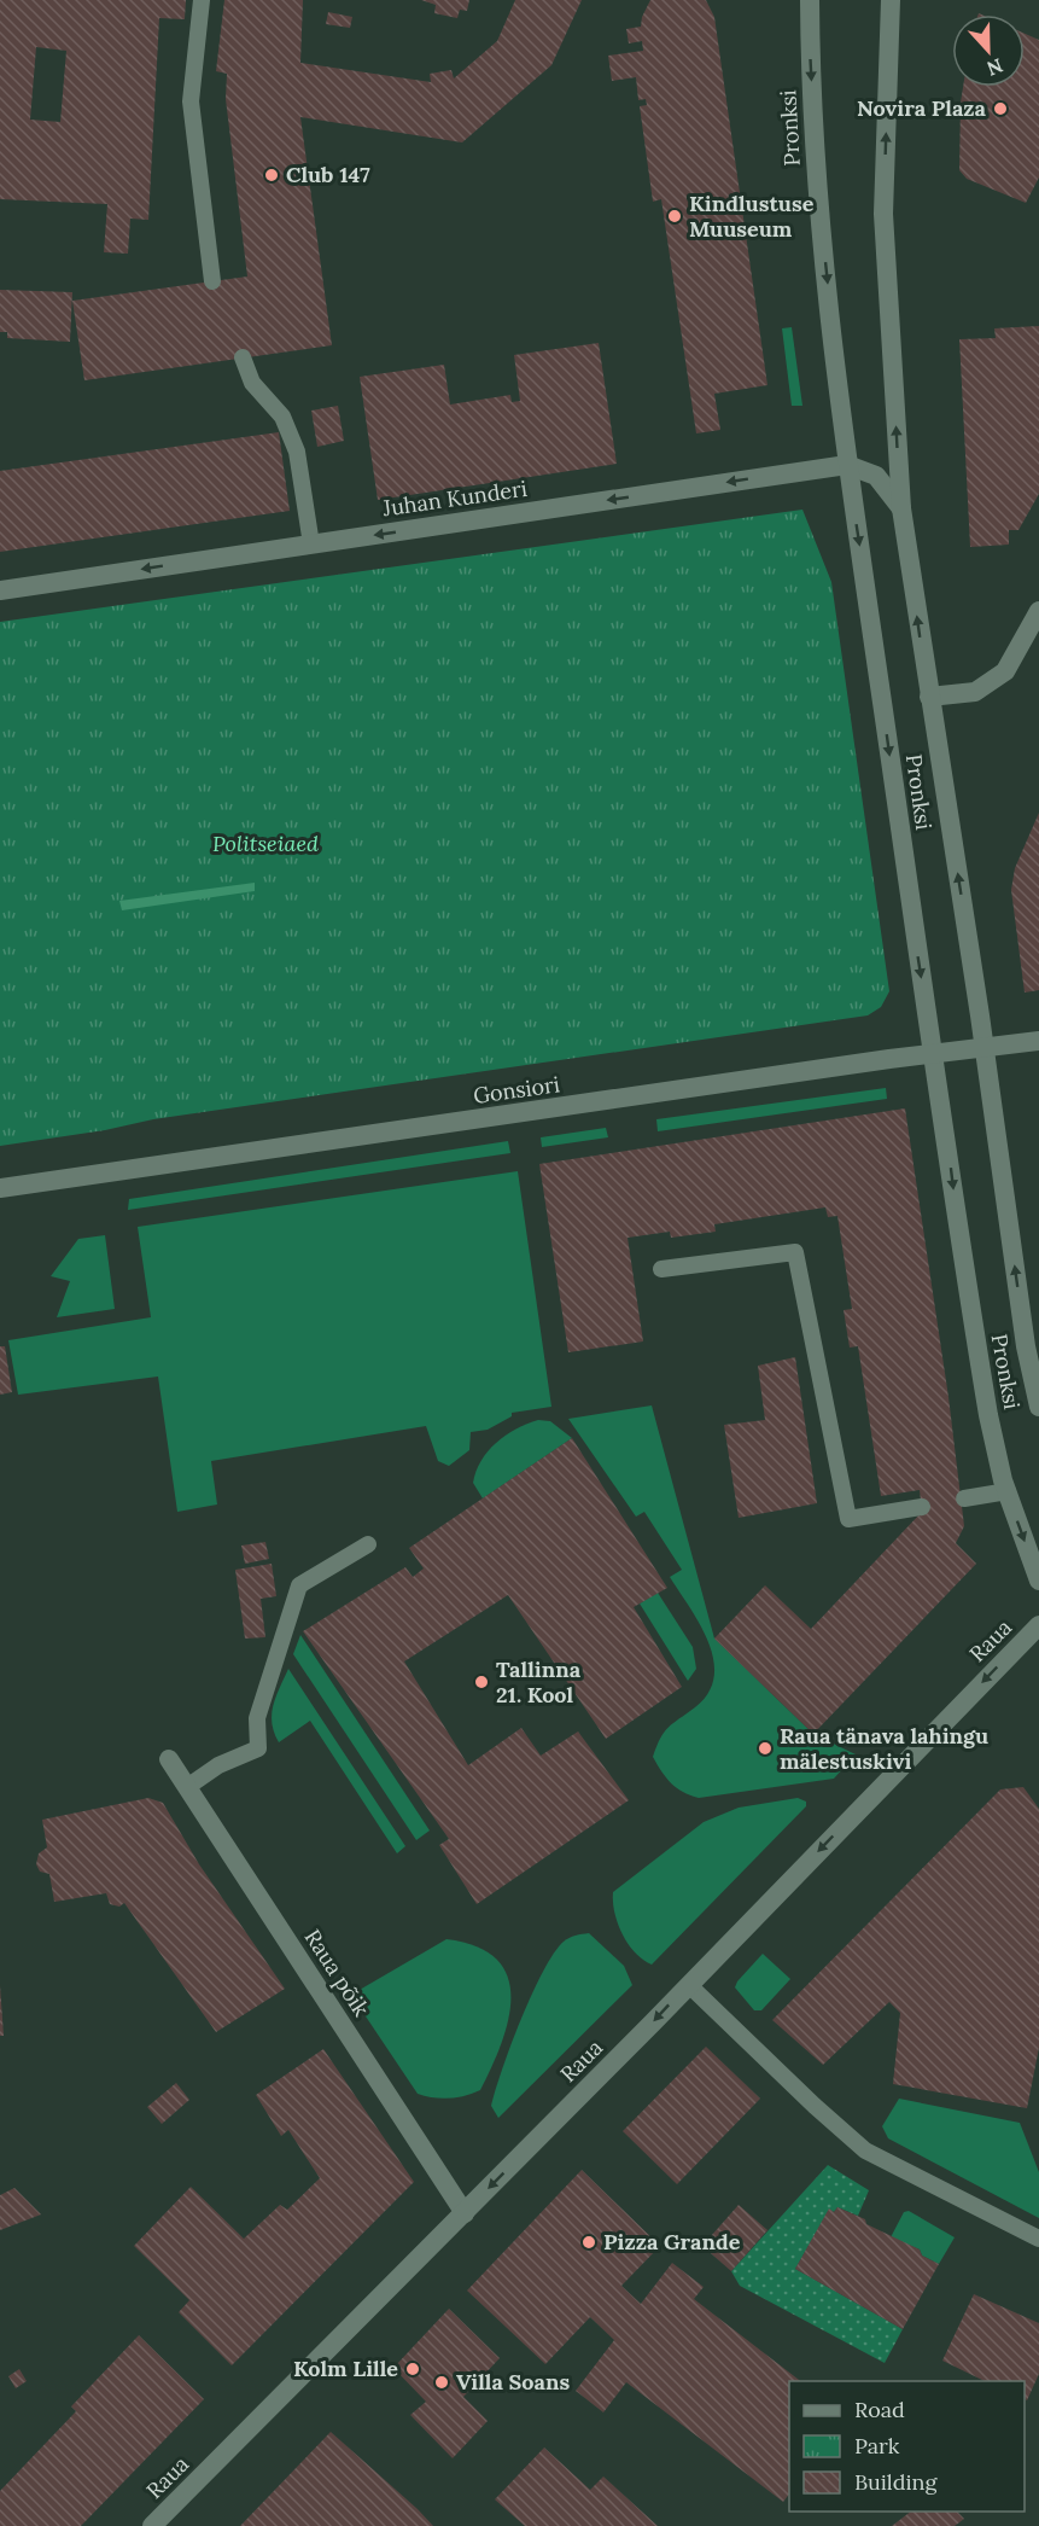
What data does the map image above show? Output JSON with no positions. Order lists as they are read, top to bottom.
{
  "streets": {
    "main road": [
      "Pronksi",
      "Juhan Kunderi",
      "Gonsiori",
      "Raua",
      "Raua põik"
    ]
  },
  "crossings": [
    ["Pronksi", "Juhan Kunderi"],
    ["Pronksi", "Gonsiori"],
    ["Raua", "Raua põik"]
  ],
  "one_way": ["Juhan Kunderi", "Raua"],
  "parks": ["Politseiaed"],
  "places": [
    "Novira Plaza",
    "Club 147",
    "Kindlustuse Muuseum",
    "Tallinna 21. Kool",
    "Raua tänava lahingu mälestuskivi",
    "Pizza Grande",
    "Kolm Lille",
    "Villa Soans"
  ],
  "legend": ["Road", "Park", "Building"],
  "north": "bottom"
}
